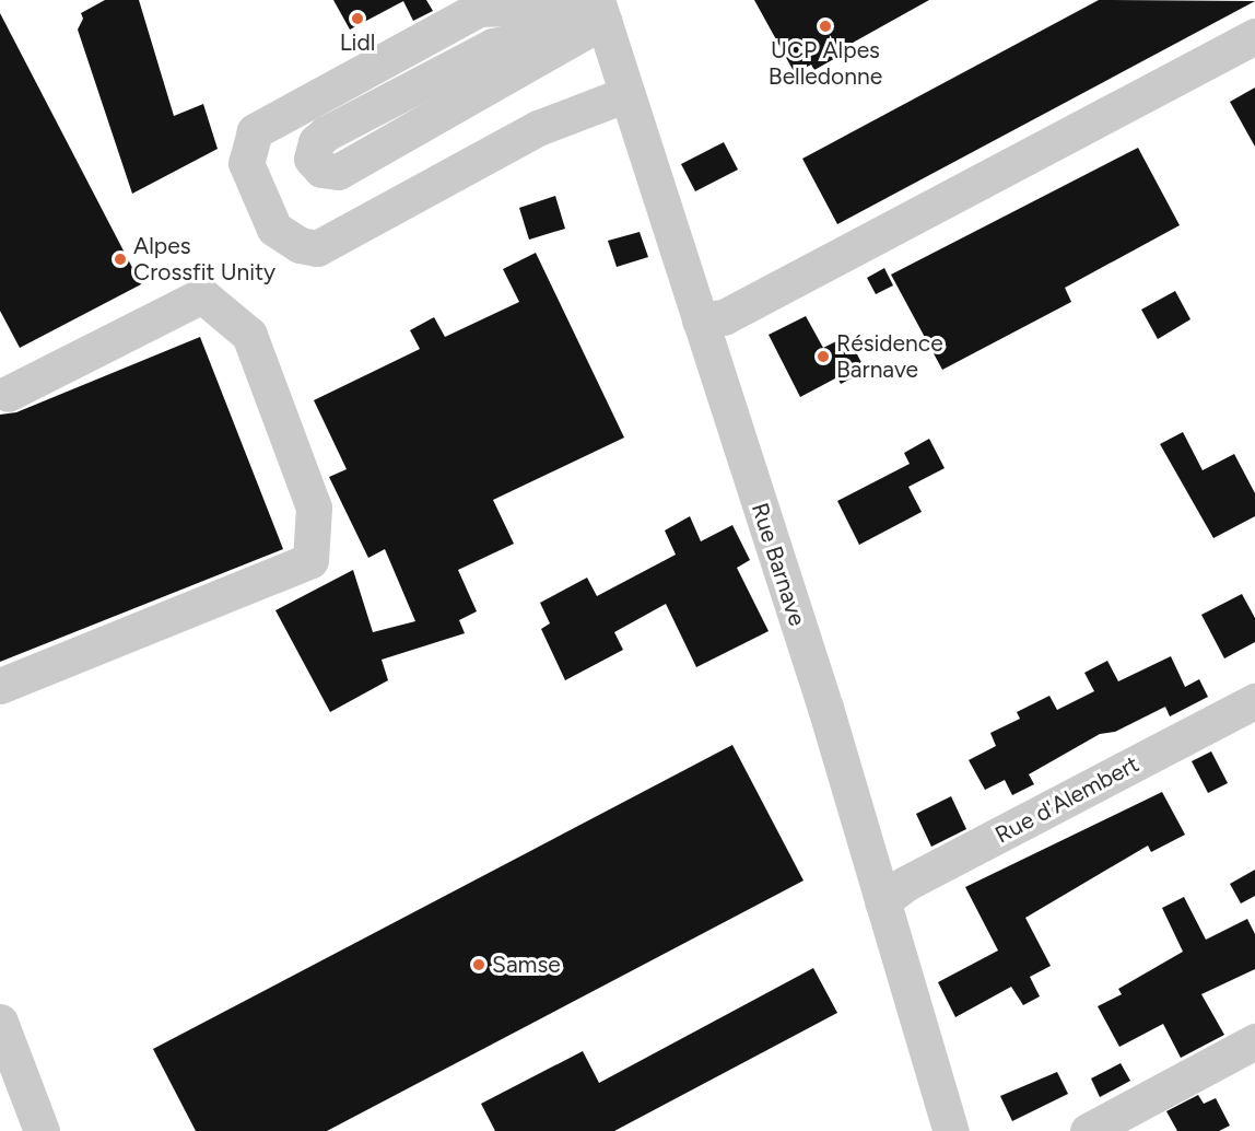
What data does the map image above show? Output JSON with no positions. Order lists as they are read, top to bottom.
{
  "streets": {
    "street": ["Rue Barnave", "Rue d'Alembert"]
  },
  "crossings": [
    ["Rue Barnave", "Rue d'Alembert"]
  ],
  "places": [
    "Lidl",
    "UCP Alpes Belledonne",
    "Alpes Crossfit Unity",
    "Résidence Barnave",
    "Samse"
  ]
}
